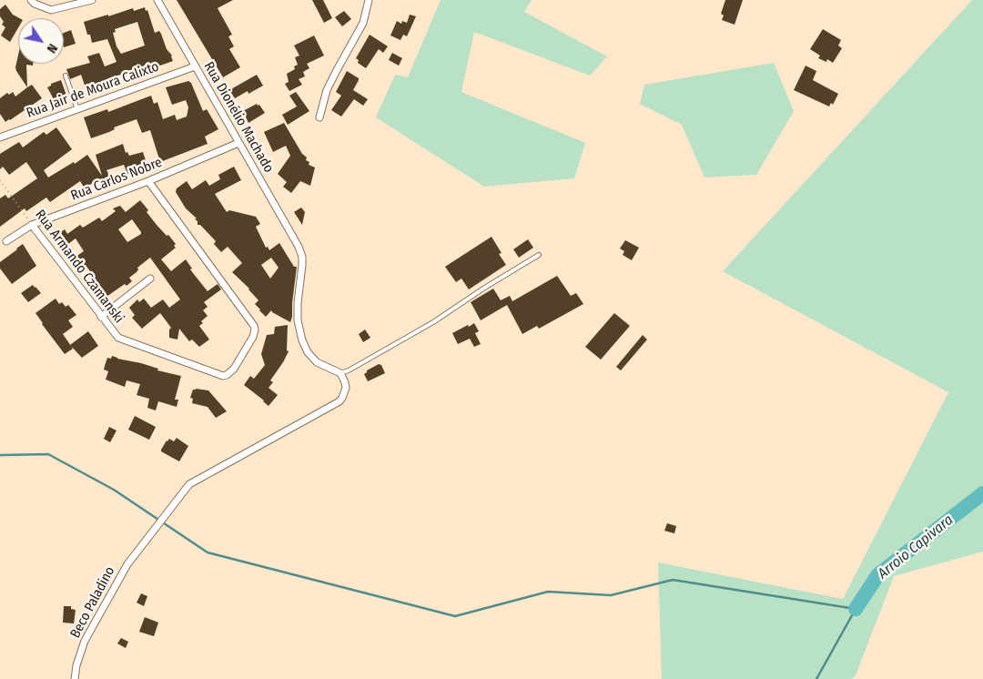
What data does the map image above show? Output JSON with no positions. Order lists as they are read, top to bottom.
{
  "streets": {
    "street": [
      "Rua Jair de Moura Calixto",
      "Rua Dionélio Machado",
      "Rua Carlos Nobre",
      "Rua Armando Czamanski",
      "Beco Paladino"
    ]
  },
  "crossings": [
    ["Rua Jair de Moura Calixto", "Rua Dionélio Machado"],
    ["Rua Dionélio Machado", "Rua Carlos Nobre"],
    ["Rua Dionélio Machado", "Beco Paladino"],
    ["Rua Carlos Nobre", "Rua Armando Czamanski"]
  ],
  "water": ["Arroio Capivara"],
  "north": "bottom right"
}
